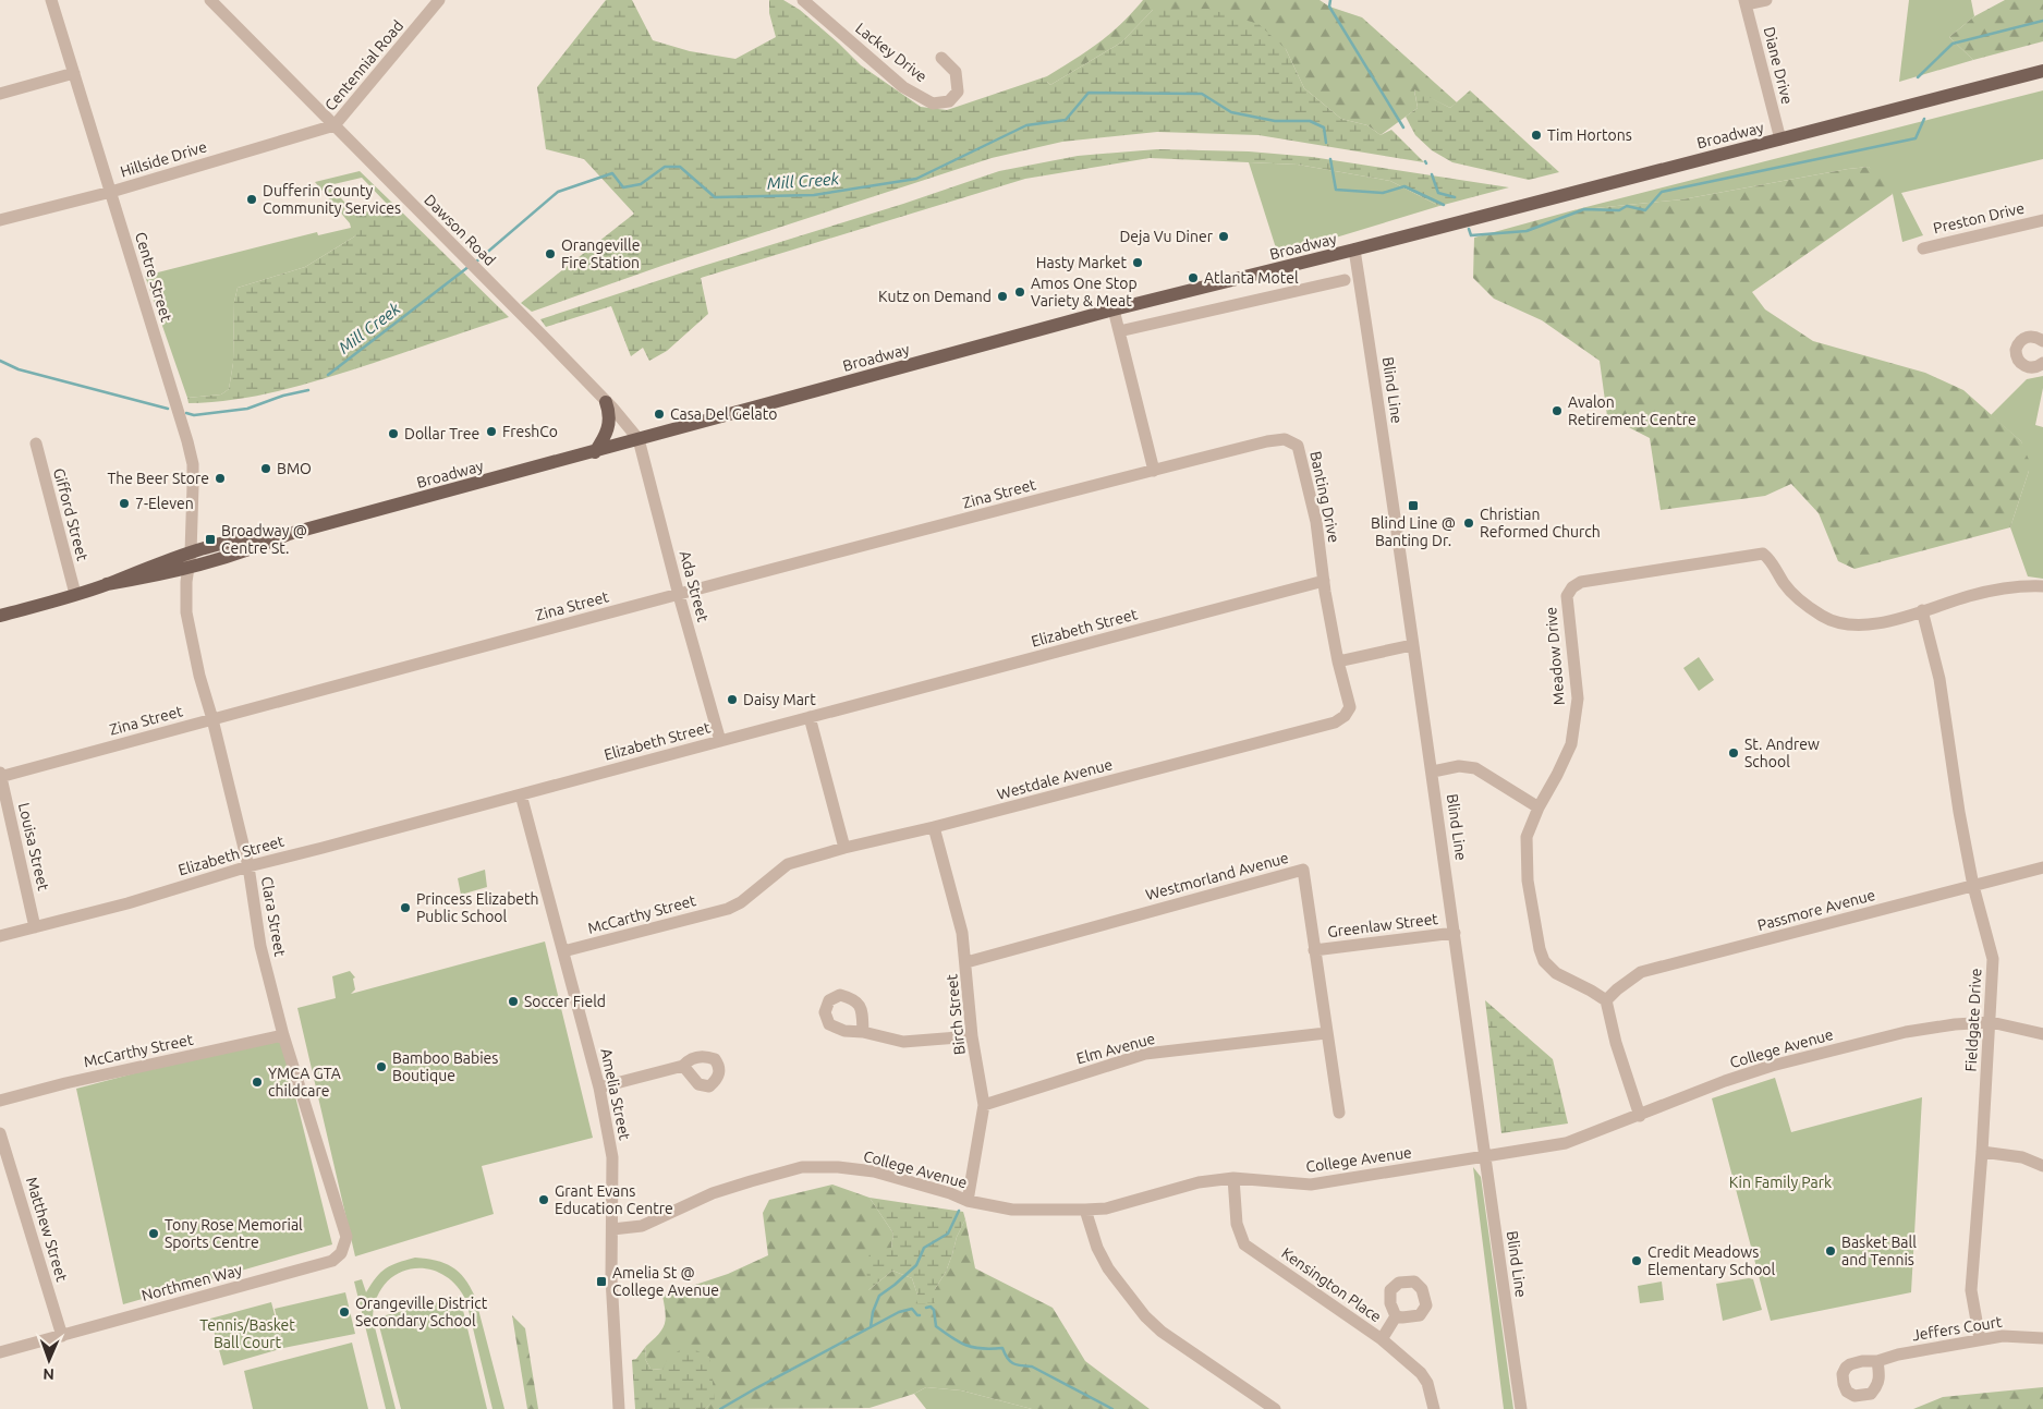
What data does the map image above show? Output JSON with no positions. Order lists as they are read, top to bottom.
{
  "streets": {
    "main road": ["Broadway"],
    "street": [
      "Lackey Drive",
      "Centennial Road",
      "Diane Drive",
      "Hillside Drive",
      "Preston Drive",
      "Dawson Road",
      "Centre Street",
      "Blind Line",
      "Zina Street",
      "Banting Drive",
      "Gifford Street",
      "Ada Street",
      "Elizabeth Street",
      "Meadow Drive",
      "Westdale Avenue",
      "Louisa Street",
      "Westmorland Avenue",
      "Passmore Avenue",
      "McCarthy Street",
      "Clara Street",
      "Greenlaw Street",
      "Birch Street",
      "Fieldgate Drive",
      "Elm Avenue",
      "College Avenue",
      "Amelia Street",
      "Matthew Street",
      "Northmen Way",
      "Kensington Place",
      "Jeffers Court"
    ]
  },
  "crossings": [
    ["Centennial Road", "Hillside Drive"],
    ["Centennial Road", "Dawson Road"],
    ["Diane Drive", "Broadway"],
    ["Broadway", "Dawson Road"],
    ["Broadway", "Centre Street"],
    ["Broadway", "Blind Line"],
    ["Broadway", "Gifford Street"],
    ["Broadway", "Ada Street"],
    ["Broadway", "Clara Street"],
    ["Hillside Drive", "Dawson Road"],
    ["Hillside Drive", "Centre Street"],
    ["Dawson Road", "Ada Street"],
    ["Centre Street", "Clara Street"],
    ["Blind Line", "Greenlaw Street"],
    ["Blind Line", "College Avenue"],
    ["Zina Street", "Banting Drive"],
    ["Zina Street", "Ada Street"],
    ["Zina Street", "Louisa Street"],
    ["Zina Street", "Clara Street"],
    ["Banting Drive", "Elizabeth Street"],
    ["Banting Drive", "Westdale Avenue"],
    ["Ada Street", "Elizabeth Street"],
    ["Elizabeth Street", "Louisa Street"],
    ["Elizabeth Street", "Clara Street"],
    ["Elizabeth Street", "Amelia Street"],
    ["Meadow Drive", "Passmore Avenue"],
    ["Meadow Drive", "Fieldgate Drive"],
    ["Westdale Avenue", "McCarthy Street"],
    ["Westdale Avenue", "Birch Street"],
    ["Westmorland Avenue", "Greenlaw Street"],
    ["Westmorland Avenue", "Birch Street"],
    ["Westmorland Avenue", "Elm Avenue"],
    ["Passmore Avenue", "Fieldgate Drive"],
    ["McCarthy Street", "Clara Street"],
    ["McCarthy Street", "Amelia Street"],
    ["Clara Street", "Northmen Way"],
    ["Birch Street", "Elm Avenue"],
    ["Birch Street", "College Avenue"],
    ["Fieldgate Drive", "College Avenue"],
    ["Fieldgate Drive", "Jeffers Court"],
    ["College Avenue", "Amelia Street"],
    ["College Avenue", "Kensington Place"],
    ["Matthew Street", "Northmen Way"]
  ],
  "water": ["Mill Creek"],
  "parks": ["Kin Family Park", "Tennis/Basket Ball Court"],
  "places": {
    "other": [
      "Tim Hortons",
      "Dufferin County Community Services",
      "Deja Vu Diner",
      "Orangeville Fire Station",
      "Hasty Market",
      "Atlanta Motel",
      "Amos One Stop Variety & Meat",
      "Kutz on Demand",
      "Avalon Retirement Centre",
      "Casa Del Gelato",
      "FreshCo",
      "Dollar Tree",
      "BMO",
      "The Beer Store",
      "7-Eleven",
      "Christian Reformed Church",
      "Daisy Mart",
      "St. Andrew School",
      "Princess Elizabeth Public School",
      "Soccer Field",
      "Bamboo Babies Boutique",
      "YMCA GTA childcare",
      "Grant Evans Education Centre",
      "Tony Rose Memorial Sports Centre",
      "Basket Ball and Tennis",
      "Credit Meadows Elementary School",
      "Orangeville District Secondary School"
    ],
    "transit": ["Blind Line @ Banting Dr.", "Broadway @ Centre St.", "Amelia St @ College Avenue"]
  },
  "north": "bottom"
}
